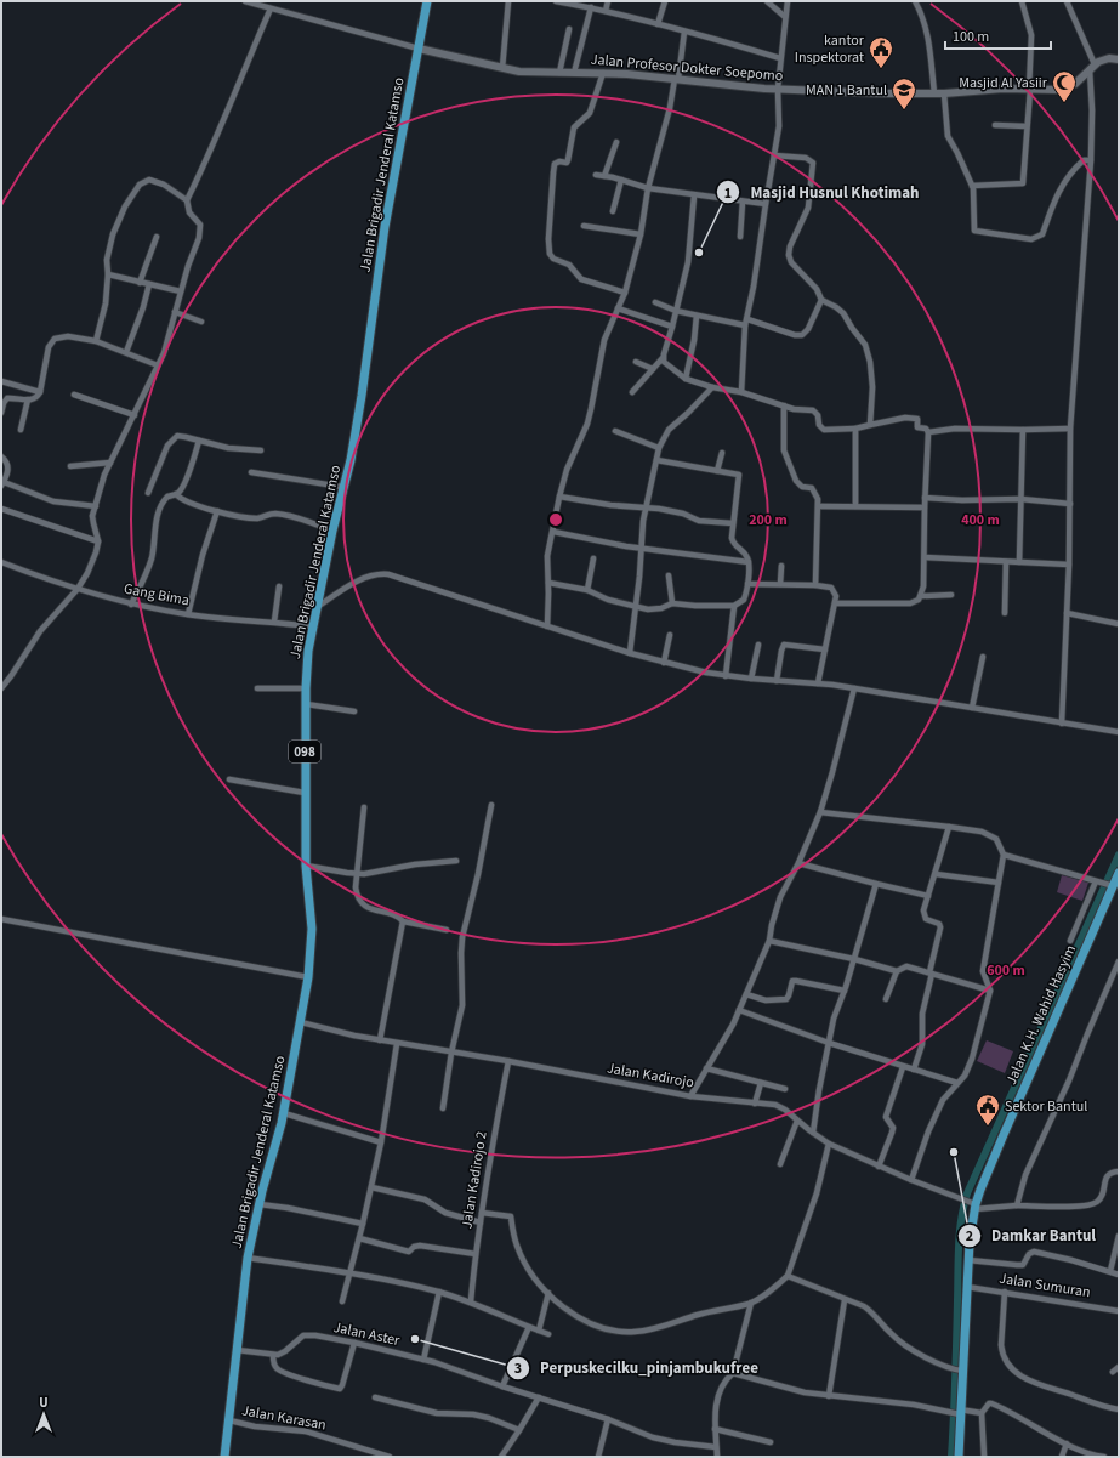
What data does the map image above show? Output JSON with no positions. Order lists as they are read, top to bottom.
{
  "streets": {
    "main road": [
      "Jalan Profesor Dokter Soepomo",
      "Jalan Brigadir Jenderal Katamso",
      "098",
      "Jalan K.H. Wahid Hasyim"
    ],
    "street": [
      "Gang Bima",
      "Jalan Kadirojo",
      "Jalan Kadirojo 2",
      "Jalan Sumuran",
      "Jalan Aster",
      "Jalan Karasan"
    ]
  },
  "crossings": [
    ["Jalan Profesor Dokter Soepomo", "Jalan Brigadir Jenderal Katamso"],
    ["Jalan Profesor Dokter Soepomo", "098"],
    ["Jalan Brigadir Jenderal Katamso", "Gang Bima"],
    ["Jalan Brigadir Jenderal Katamso", "098"],
    ["Jalan Brigadir Jenderal Katamso", "Jalan Kadirojo"],
    ["Jalan Brigadir Jenderal Katamso", "Jalan Karasan"],
    ["Jalan K.H. Wahid Hasyim", "Jalan Kadirojo"],
    ["Jalan K.H. Wahid Hasyim", "Jalan Sumuran"],
    ["Jalan Kadirojo", "Jalan Kadirojo 2"]
  ],
  "places": {
    "public building": ["kantor Inspektorat", "Sektor Bantul"],
    "mosque": ["Masjid Al Yasiir"],
    "school or university": ["MAN 1 Bantul"],
    "other": ["Masjid Husnul Khotimah", "Damkar Bantul", "Perpuskecilku_pinjambukufree"]
  },
  "scale_bar": "100 m",
  "north": "top",
  "rings": ["200 m", "400 m", "600 m"]
}
